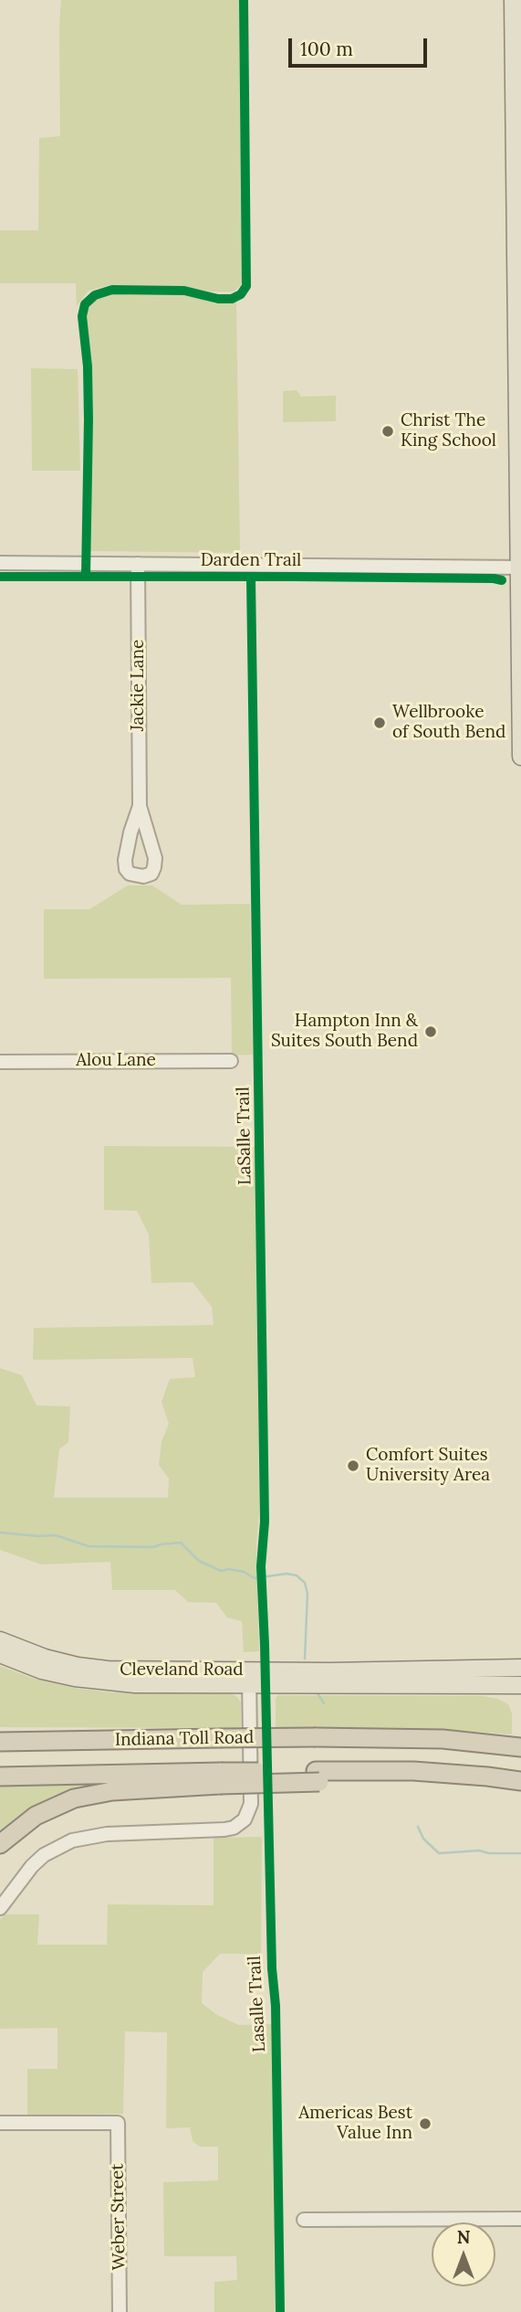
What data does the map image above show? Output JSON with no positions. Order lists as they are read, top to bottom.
{
  "streets": {
    "highway": ["Indiana Toll Road"],
    "main road": ["Cleveland Road"],
    "street": ["Jackie Lane", "Alou Lane", "Weber Street"],
    "cycle path": ["Darden Trail"]
  },
  "places": [
    "Christ The King School",
    "Wellbrooke of South Bend",
    "Hampton Inn & Suites South Bend",
    "Comfort Suites University Area",
    "Americas Best Value Inn"
  ],
  "scale_bar": "100 m",
  "north": "top"
}
